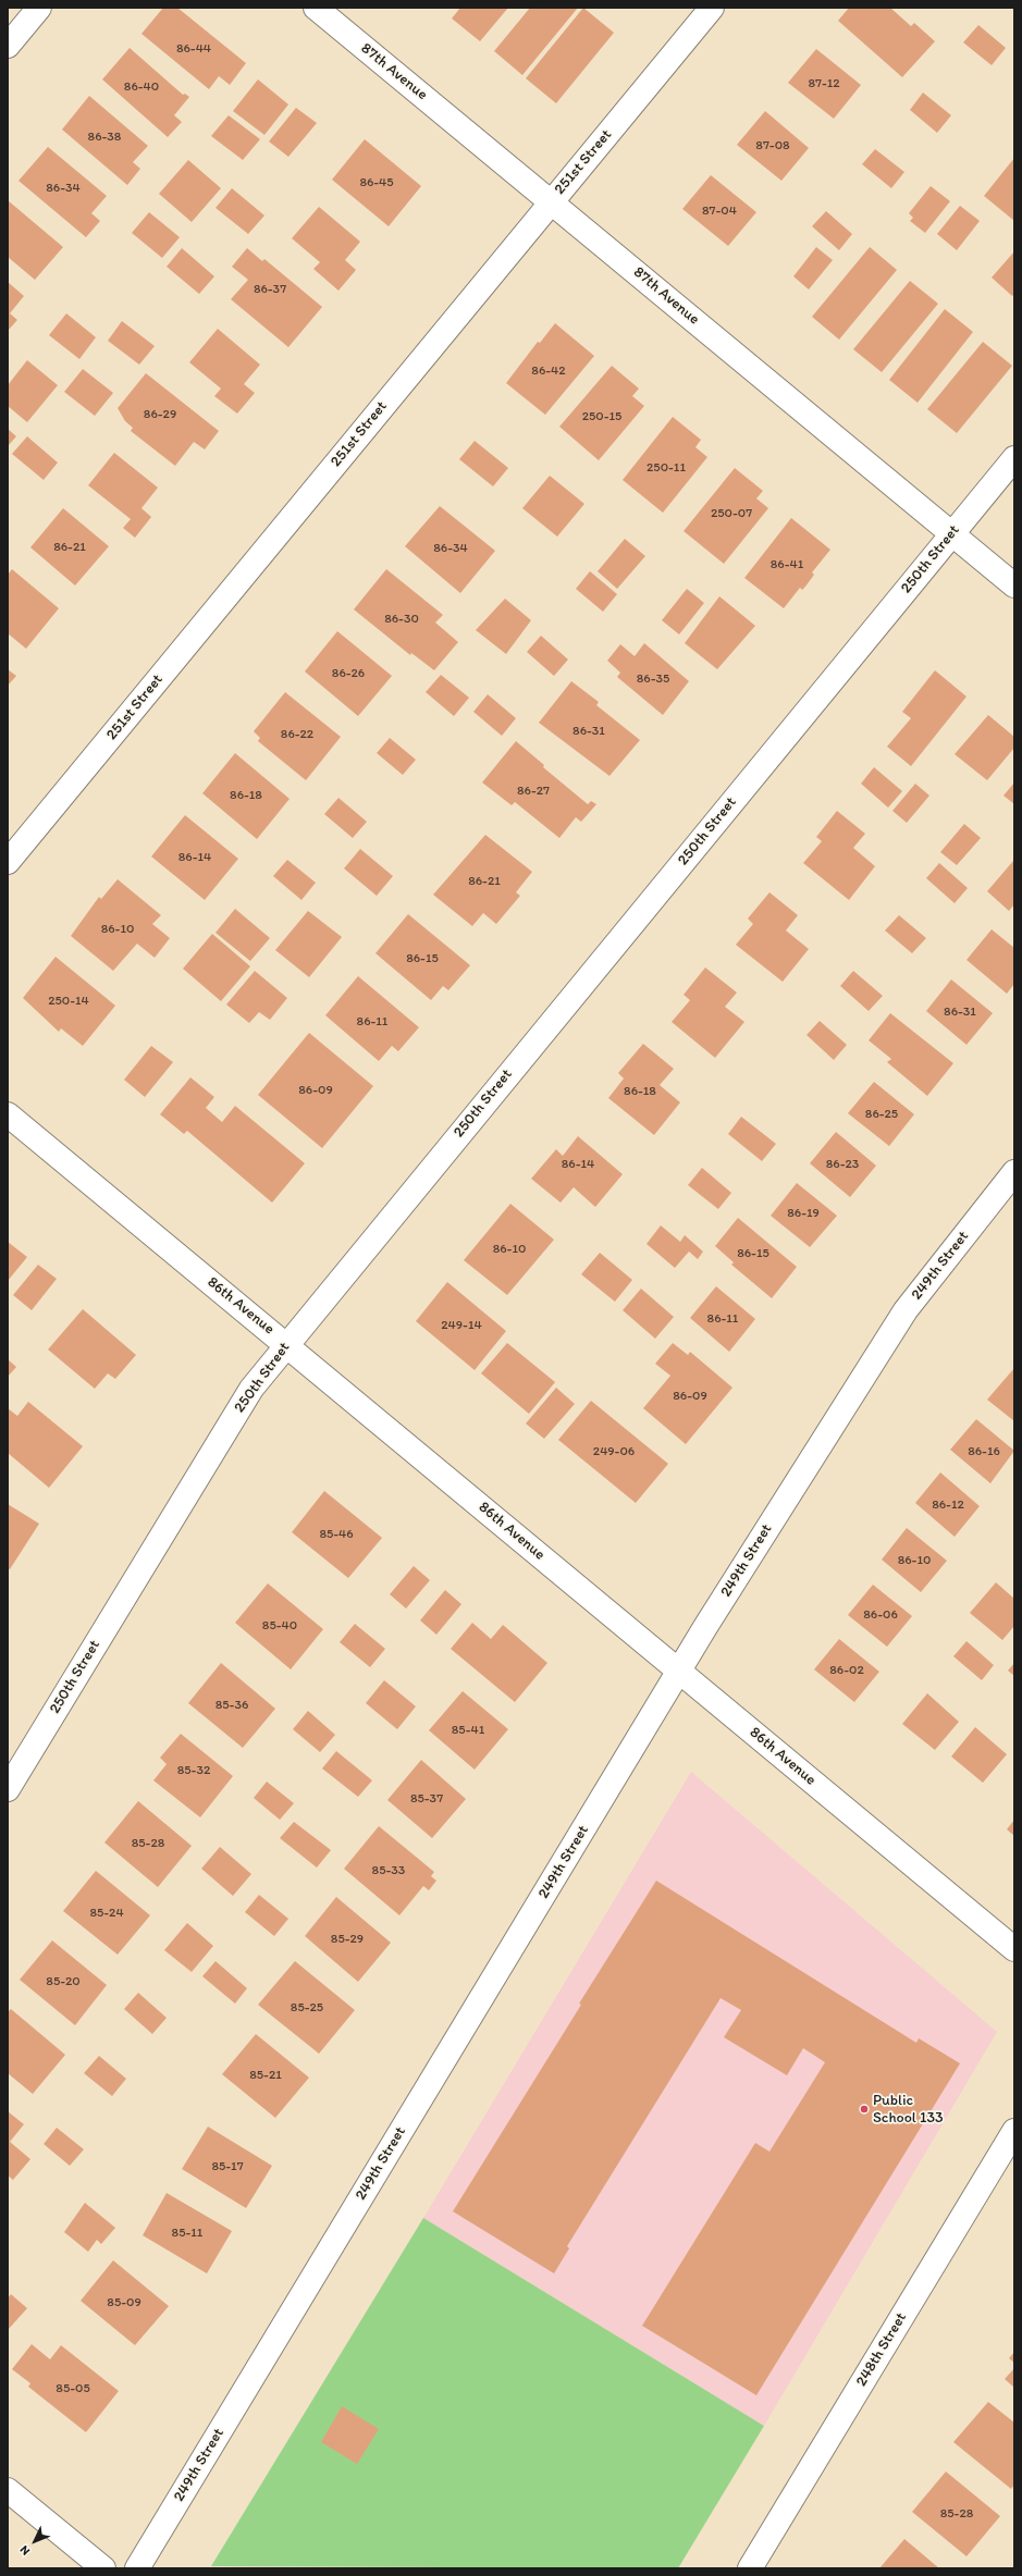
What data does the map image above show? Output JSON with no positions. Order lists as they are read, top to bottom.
{
  "streets": {
    "street": [
      "87th Avenue",
      "251st Street",
      "250th Street",
      "249th Street",
      "86th Avenue",
      "248th Street"
    ]
  },
  "crossings": [
    ["87th Avenue", "251st Street"],
    ["87th Avenue", "250th Street"],
    ["250th Street", "86th Avenue"],
    ["249th Street", "86th Avenue"]
  ],
  "places": ["Public School 133"],
  "house_numbers": [
    "86-44",
    "87-12",
    "86-40",
    "86-38",
    "87-08",
    "86-45",
    "86-34",
    "87-04",
    "86-37",
    "86-42",
    "86-29",
    "250-15",
    "250-11",
    "250-07",
    "86-21",
    "86-34",
    "86-41",
    "86-30",
    "86-26",
    "86-35",
    "86-31",
    "86-22",
    "86-27",
    "86-18",
    "86-14",
    "86-21",
    "86-10",
    "86-15",
    "250-14",
    "86-31",
    "86-11",
    "86-09",
    "86-18",
    "86-25",
    "86-14",
    "86-23",
    "86-19",
    "86-10",
    "86-15",
    "86-11",
    "249-14",
    "86-09",
    "249-06",
    "86-16",
    "86-12",
    "85-46",
    "86-10",
    "86-06",
    "85-40",
    "86-02",
    "85-36",
    "85-41",
    "85-32",
    "85-37",
    "85-28",
    "85-33",
    "85-24",
    "85-29",
    "85-20",
    "85-25",
    "85-21",
    "85-17",
    "85-11",
    "85-09",
    "85-05",
    "85-28"
  ],
  "north": "bottom left"
}
